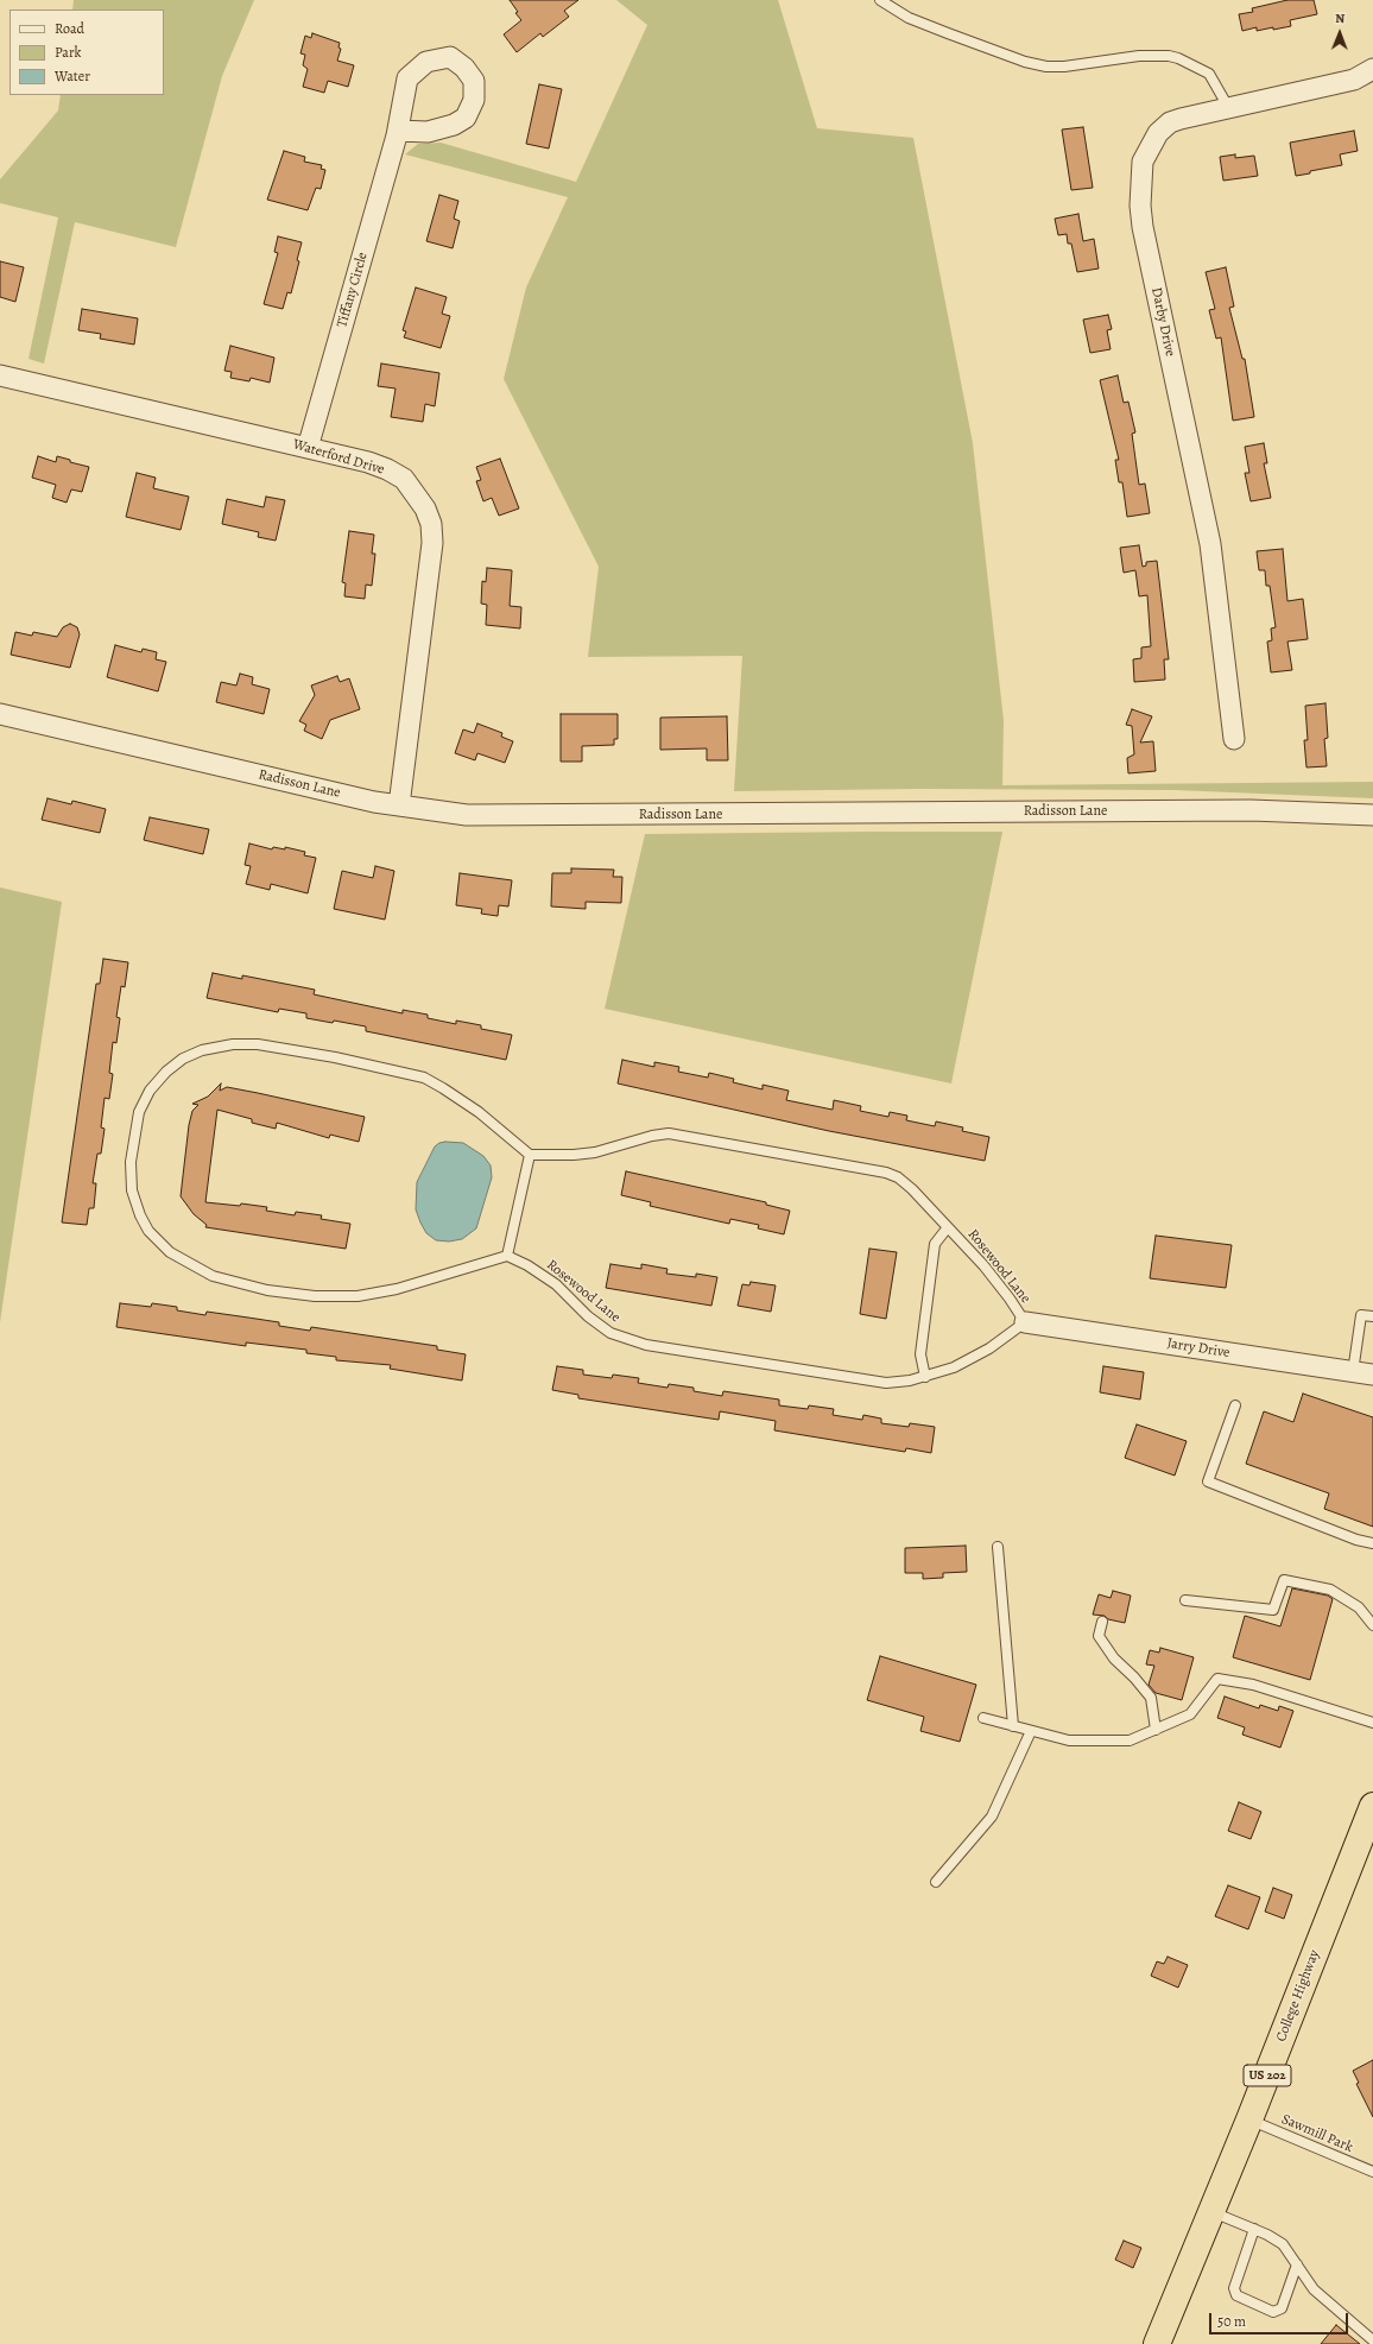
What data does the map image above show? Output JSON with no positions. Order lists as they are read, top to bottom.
{
  "streets": {
    "highway": ["College Highway", "US 202"],
    "street": [
      "Tiffany Circle",
      "Darby Drive",
      "Waterford Drive",
      "Radisson Lane",
      "Jarry Drive"
    ],
    "lane": ["Rosewood Lane", "Sawmill Park"]
  },
  "crossings": [
    ["Tiffany Circle", "Waterford Drive"],
    ["Waterford Drive", "Radisson Lane"],
    ["Rosewood Lane", "Jarry Drive"],
    ["College Highway", "Sawmill Park"]
  ],
  "legend": ["Road", "Park", "Water"],
  "scale_bar": "50 m",
  "north": "top"
}
